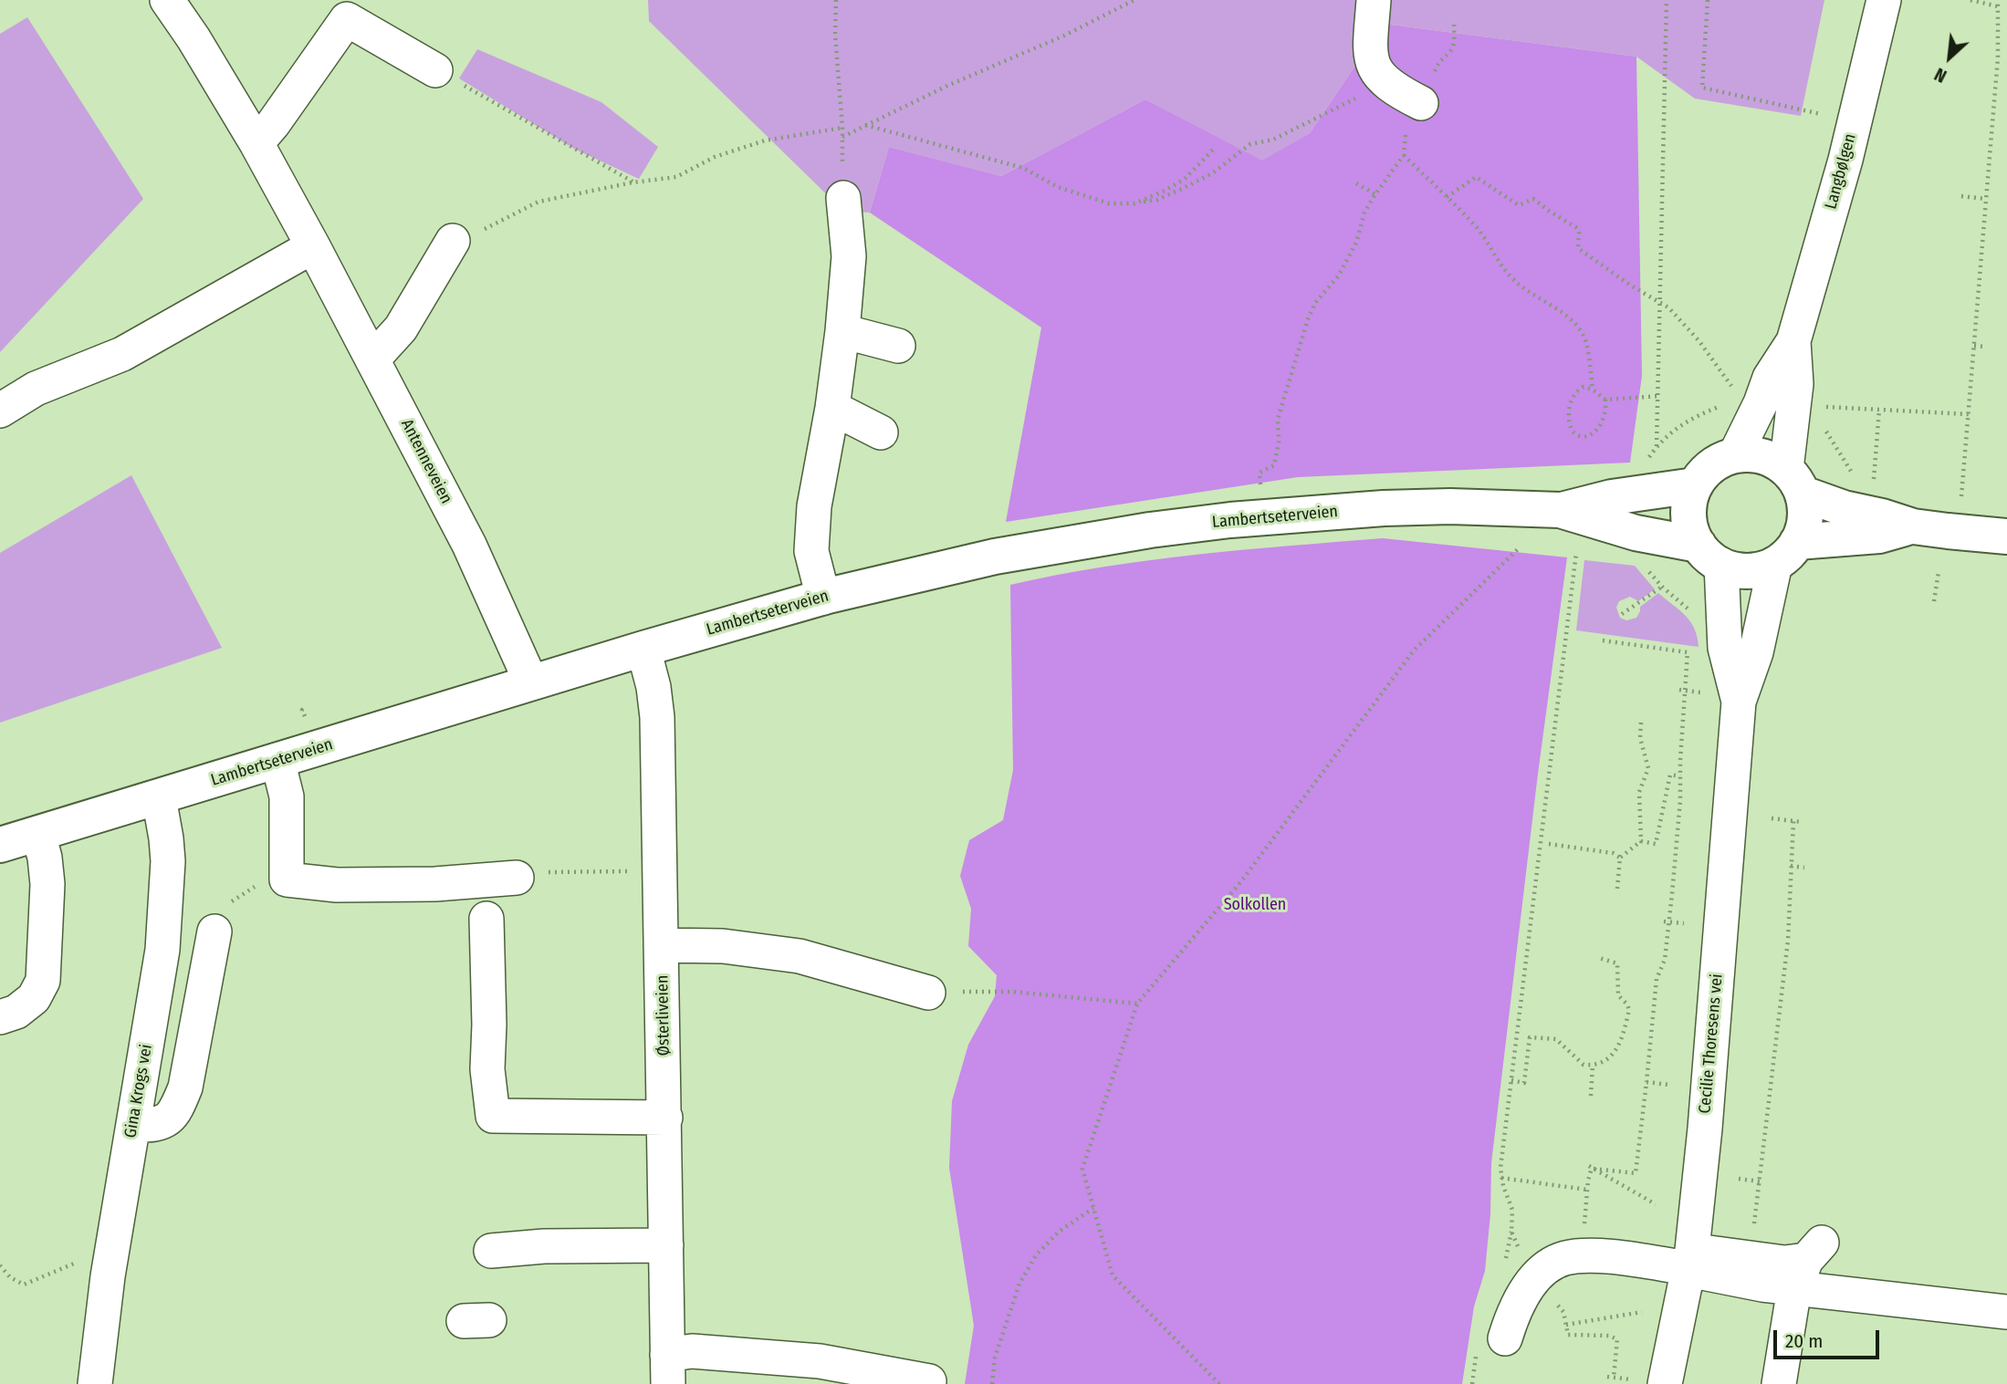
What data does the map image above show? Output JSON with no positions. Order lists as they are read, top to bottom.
{
  "streets": {
    "main road": ["Lambertseterveien"],
    "street": [
      "Langbølgen",
      "Antenneveien",
      "Østerliveien",
      "Cecilie Thoresens vei",
      "Gina Krogs vei"
    ]
  },
  "crossings": [
    ["Langbølgen", "Lambertseterveien"],
    ["Langbølgen", "Cecilie Thoresens vei"],
    ["Antenneveien", "Lambertseterveien"],
    ["Lambertseterveien", "Østerliveien"],
    ["Lambertseterveien", "Cecilie Thoresens vei"],
    ["Lambertseterveien", "Gina Krogs vei"]
  ],
  "parks": ["Solkollen"],
  "scale_bar": "20 m",
  "north": "bottom left"
}
